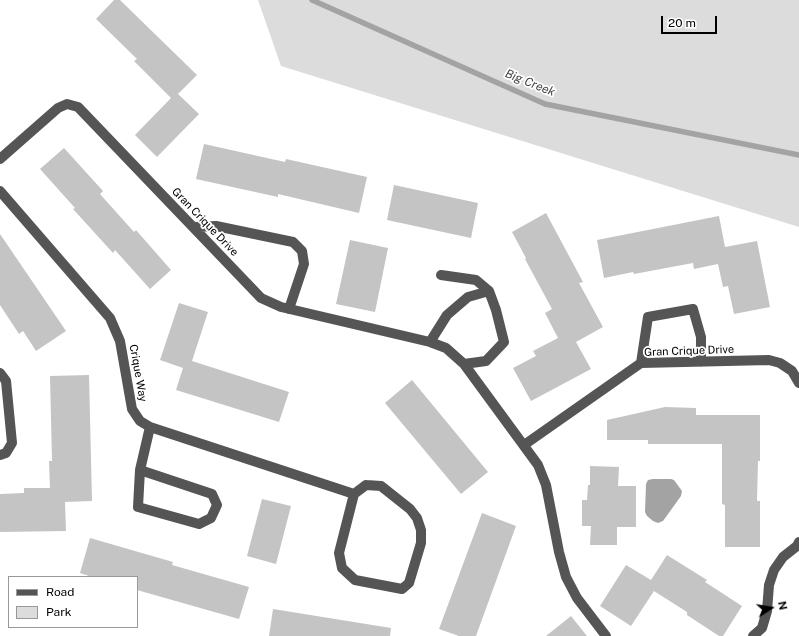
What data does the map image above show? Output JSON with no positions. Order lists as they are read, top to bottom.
{
  "streets": {
    "street": ["Gran Crique Drive", "Crique Way"]
  },
  "water": ["Big Creek"],
  "legend": ["Road", "Park"],
  "scale_bar": "20 m",
  "north": "right"
}
